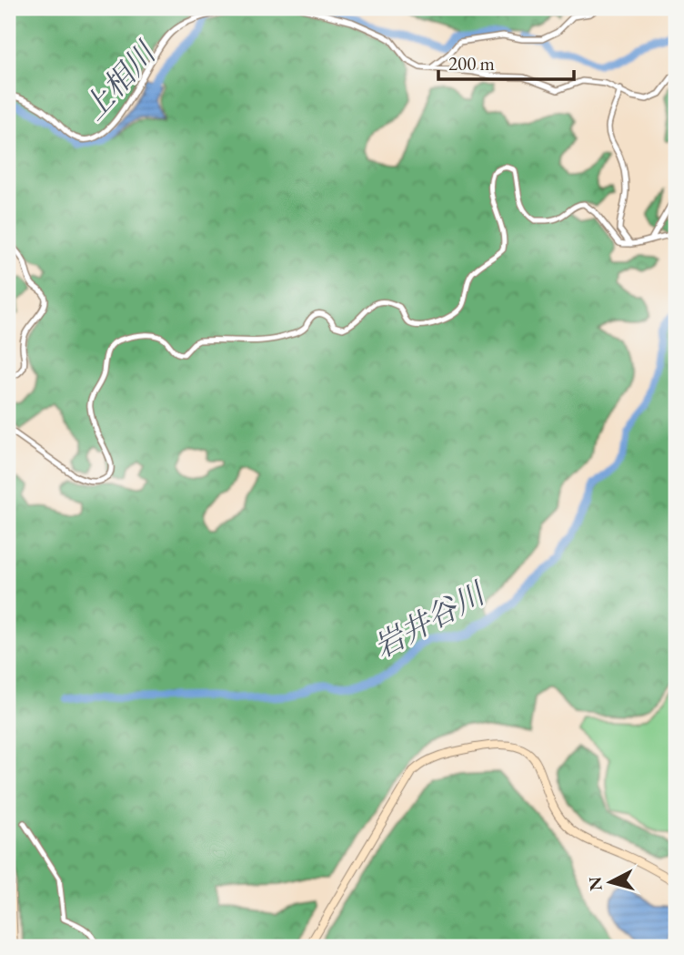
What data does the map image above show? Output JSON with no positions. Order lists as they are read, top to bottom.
{
  "water": ["上相川", "岩井谷川"],
  "scale_bar": "200 m",
  "north": "left"
}
